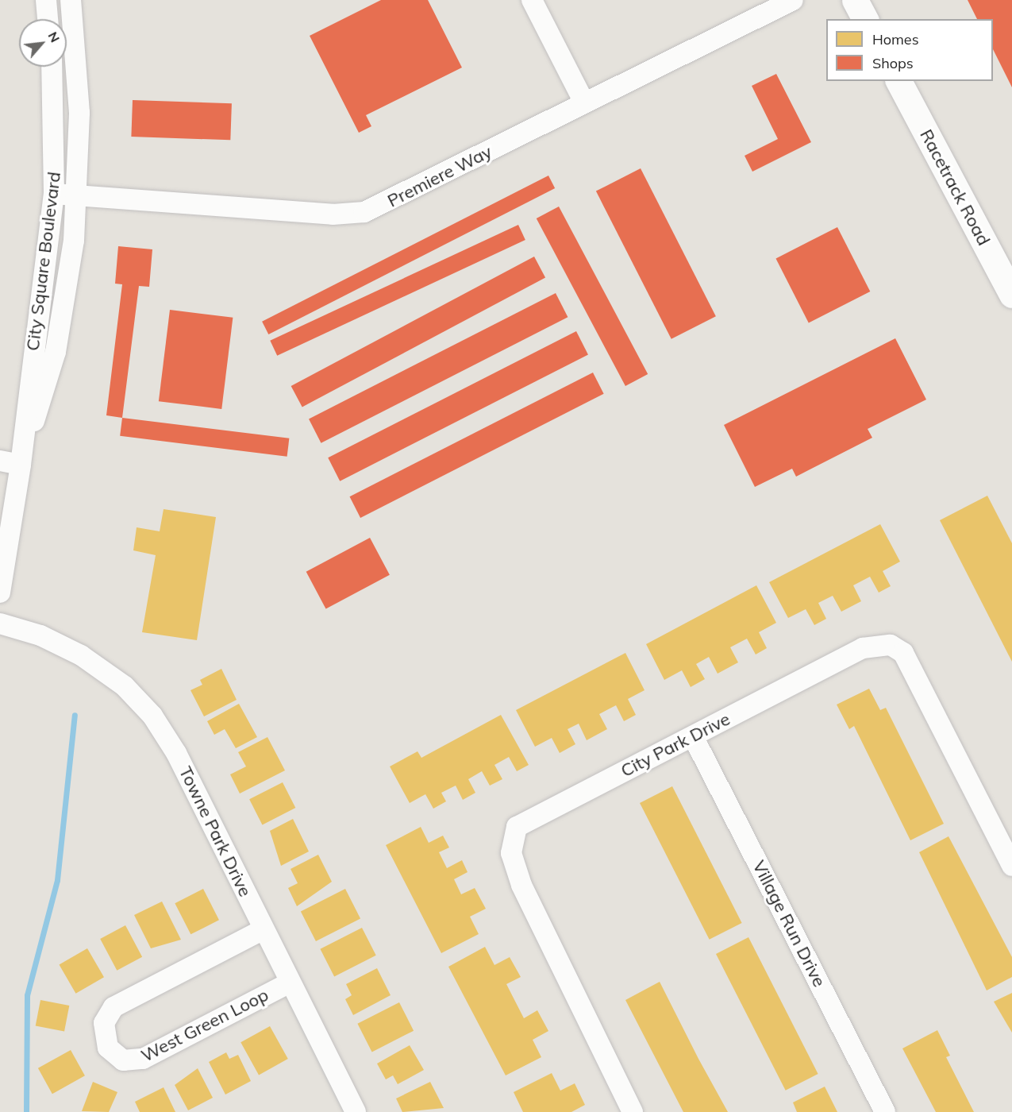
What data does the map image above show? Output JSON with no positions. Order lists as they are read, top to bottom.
{
  "streets": {
    "street": [
      "Premiere Way",
      "Racetrack Road",
      "City Square Boulevard",
      "City Park Drive",
      "Towne Park Drive",
      "Village Run Drive",
      "West Green Loop"
    ]
  },
  "crossings": [
    ["Premiere Way", "City Square Boulevard"],
    ["City Park Drive", "Village Run Drive"],
    ["Towne Park Drive", "West Green Loop"]
  ],
  "legend": ["Homes", "Shops"],
  "north": "top right"
}
